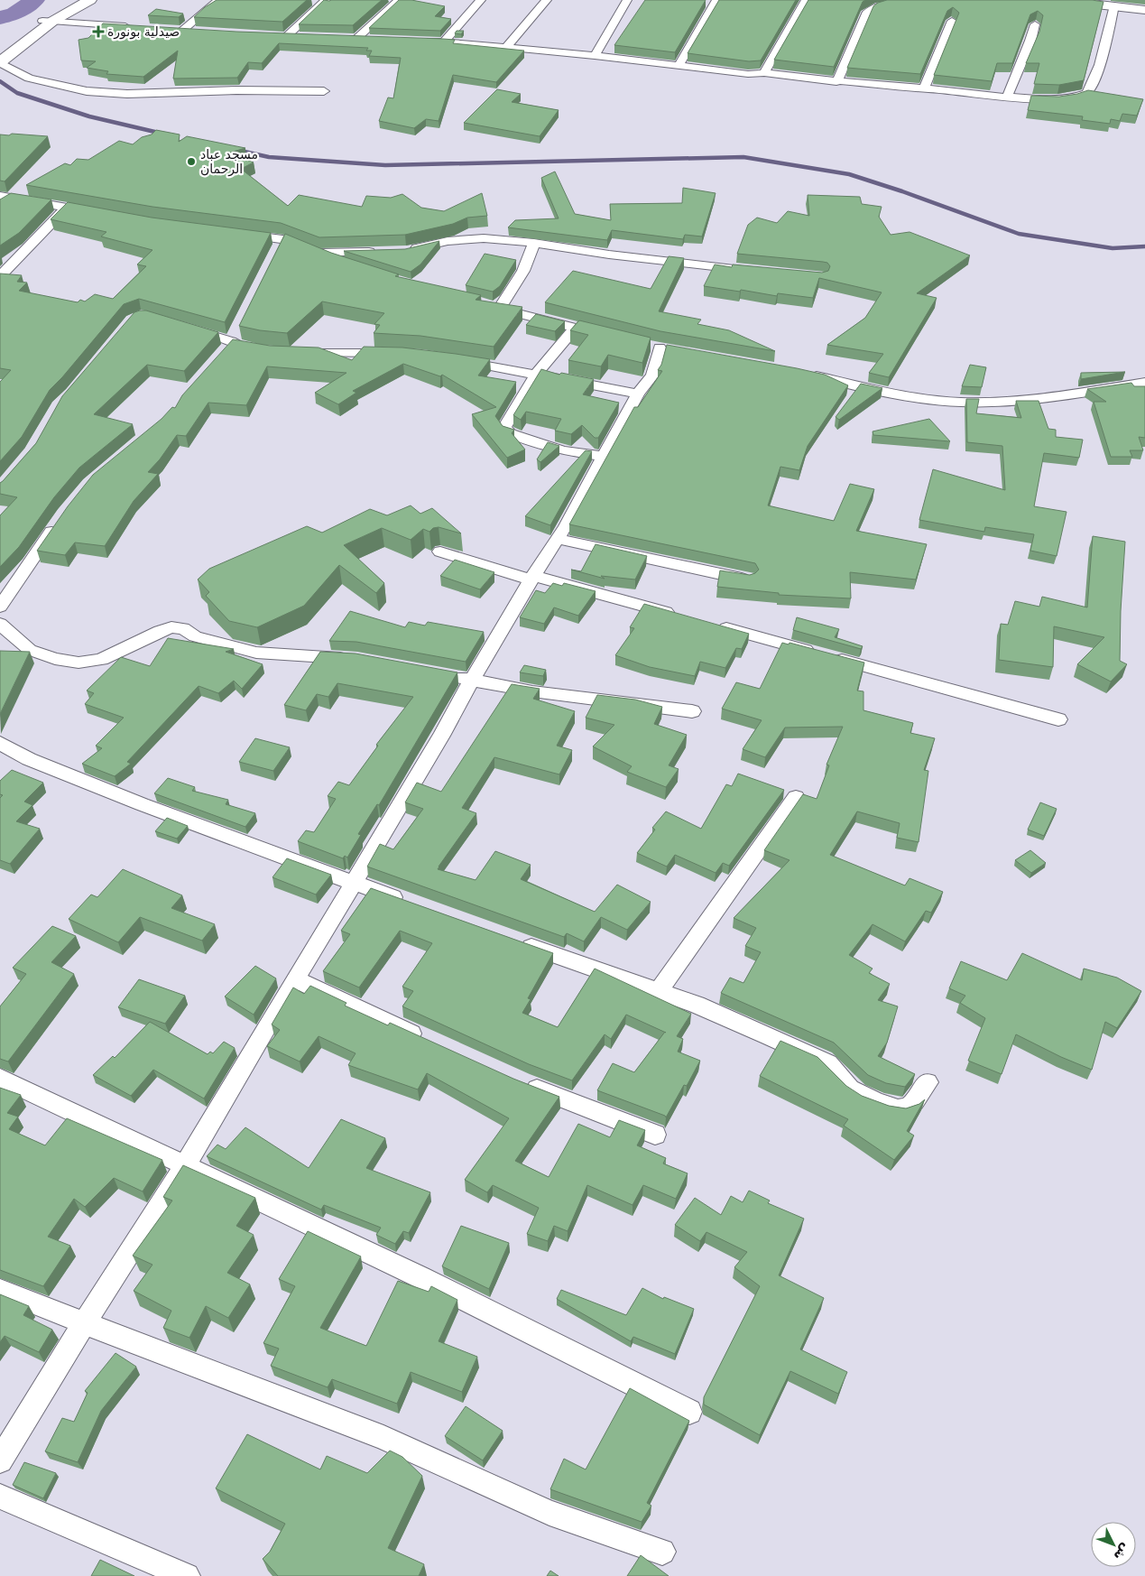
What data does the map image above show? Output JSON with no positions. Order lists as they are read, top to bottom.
{
  "places": {
    "health": ["صيدلية بونورة"],
    "other": ["مسجد عباد الرحمان"]
  },
  "north": "bottom right"
}
